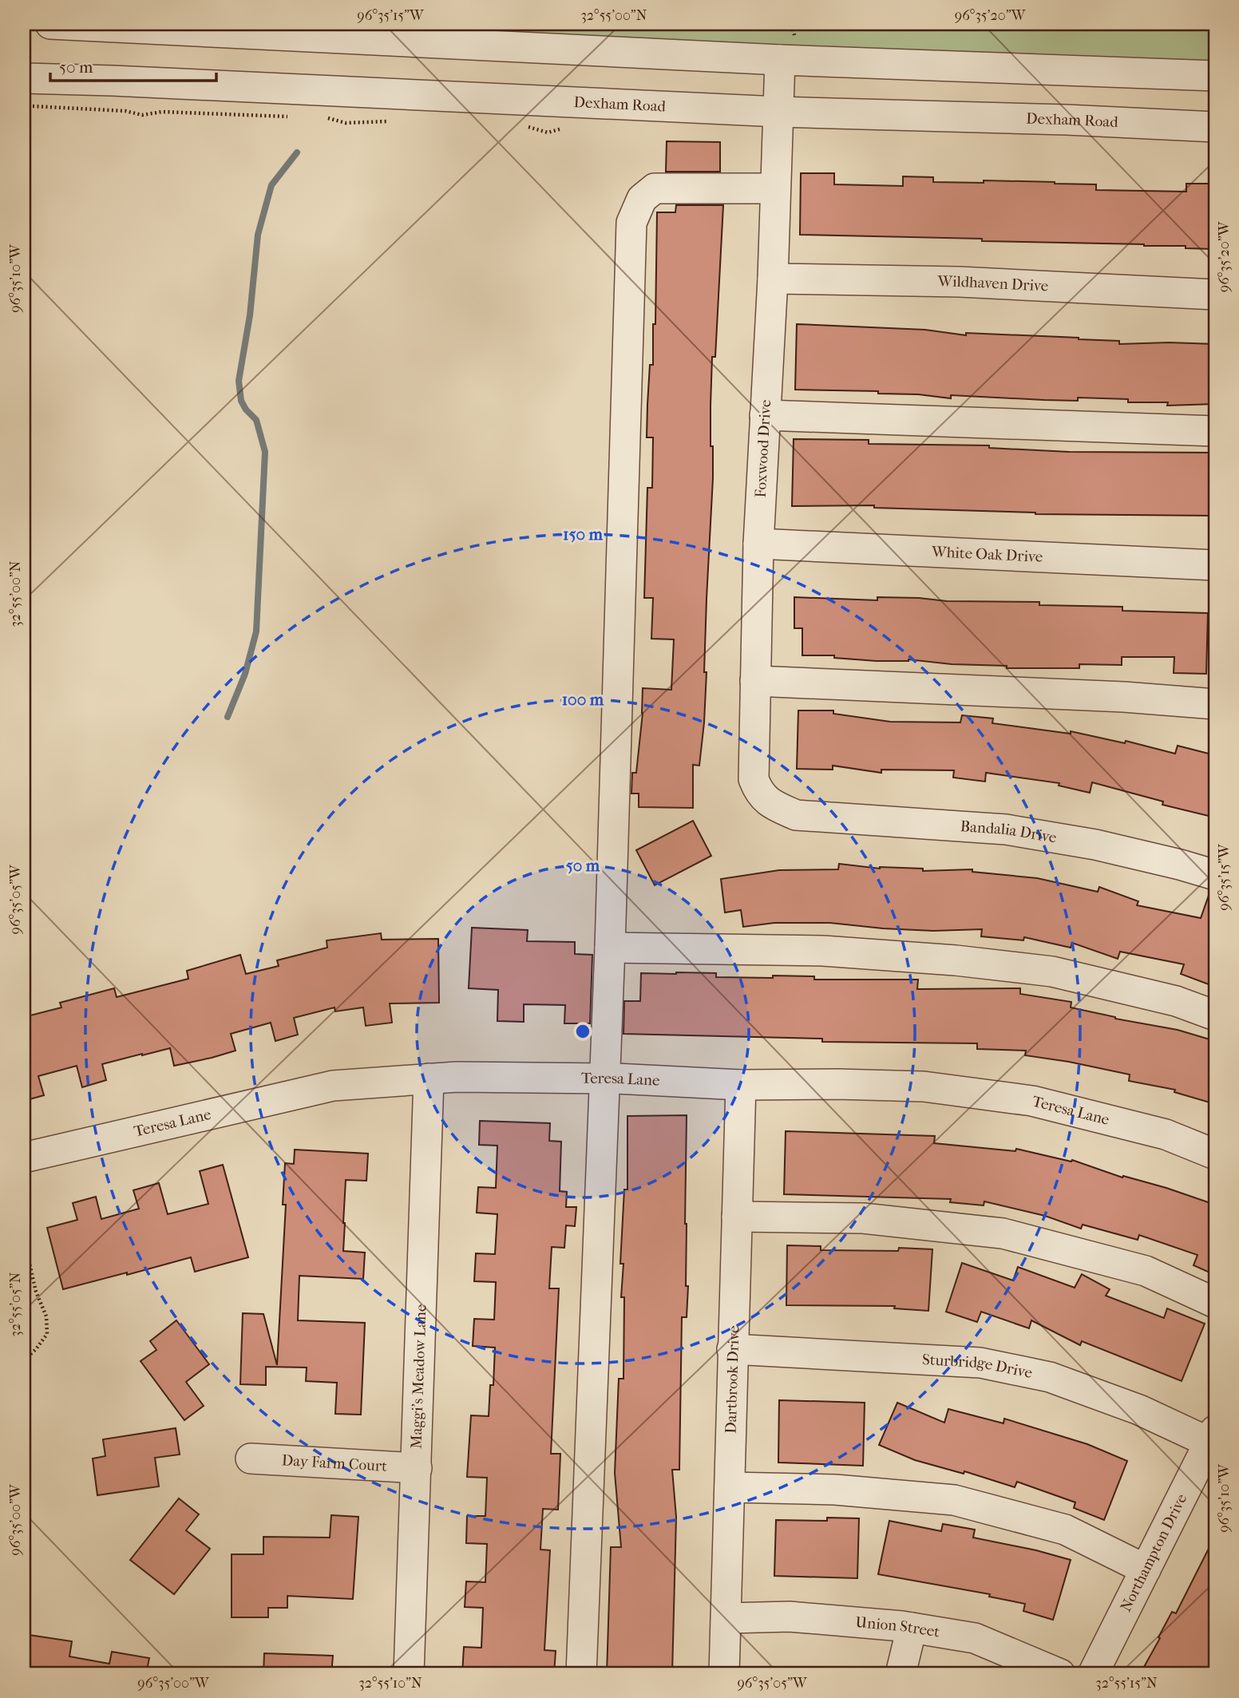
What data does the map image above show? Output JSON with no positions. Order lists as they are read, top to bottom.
{
  "streets": {
    "street": [
      "Dexham Road",
      "Wildhaven Drive",
      "Foxwood Drive",
      "White Oak Drive",
      "Bandalia Drive",
      "Teresa Lane",
      "Sturbridge Drive",
      "Maggi's Meadow Lane",
      "Dartbrook Drive",
      "Day Farm Court",
      "Northampton Drive",
      "Union Street"
    ]
  },
  "crossings": [
    ["Dexham Road", "Foxwood Drive"],
    ["Wildhaven Drive", "Foxwood Drive"],
    ["Foxwood Drive", "White Oak Drive"],
    ["Foxwood Drive", "Bandalia Drive"],
    ["Teresa Lane", "Maggi's Meadow Lane"],
    ["Teresa Lane", "Dartbrook Drive"],
    ["Sturbridge Drive", "Dartbrook Drive"],
    ["Sturbridge Drive", "Northampton Drive"],
    ["Maggi's Meadow Lane", "Day Farm Court"],
    ["Dartbrook Drive", "Union Street"]
  ],
  "scale_bar": "50 m",
  "coordinates": [
    "96°35'15\"W",
    "32°55'00\"N",
    "96°35'20\"W",
    "96°35'10\"W",
    "96°35'05\"W",
    "32°55'05\"N",
    "96°35'00\"W",
    "32°55'10\"N",
    "32°55'15\"N"
  ],
  "rings": ["150 m", "100 m", "50 m"]
}
